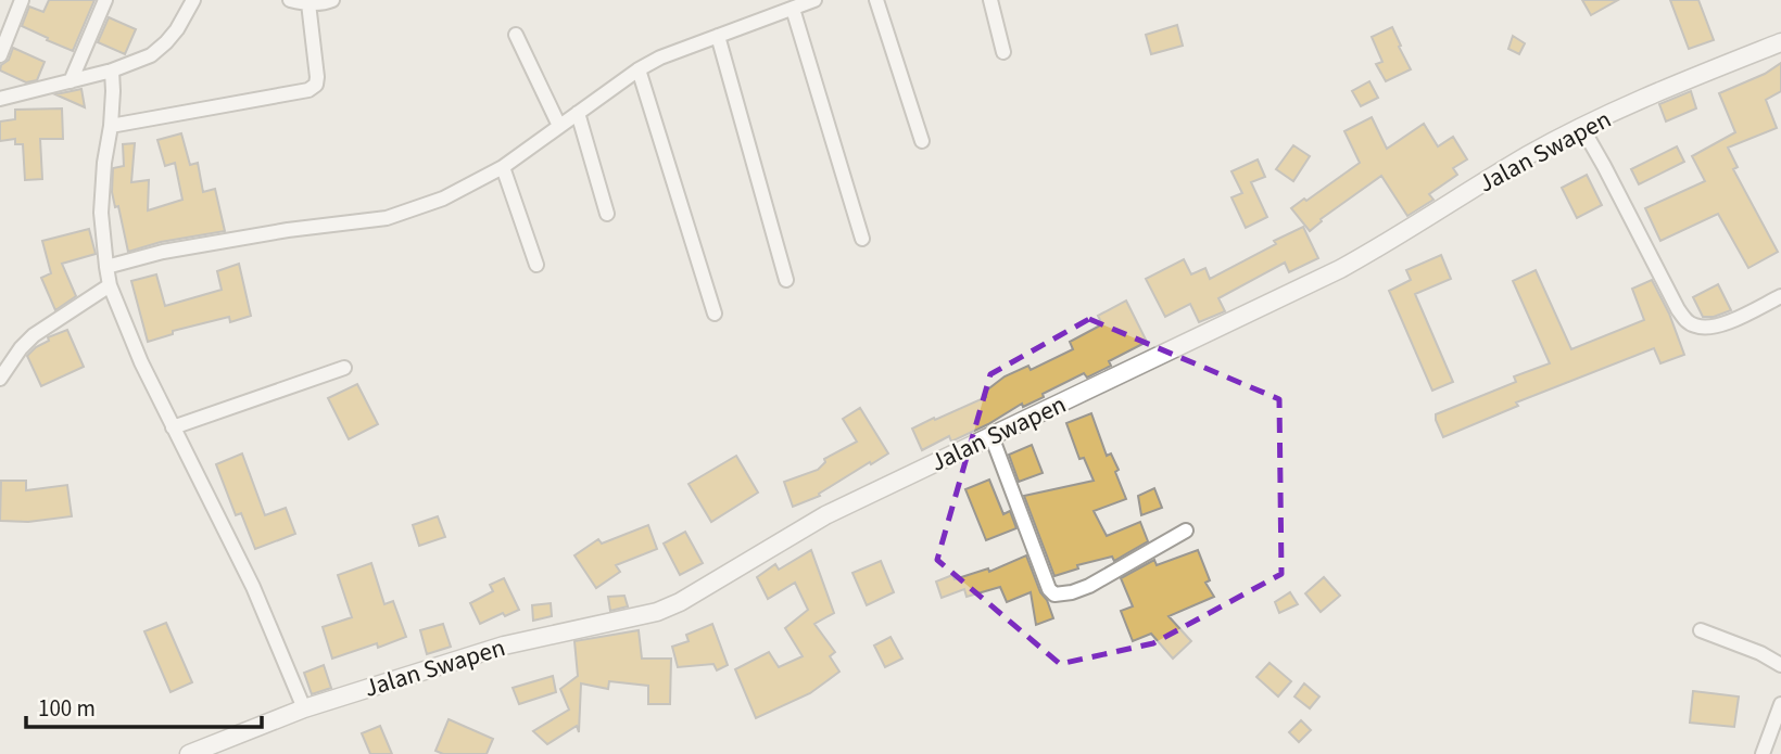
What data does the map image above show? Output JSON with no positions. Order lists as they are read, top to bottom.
{
  "streets": {
    "main road": ["Jalan Swapen"]
  },
  "scale_bar": "100 m"
}
